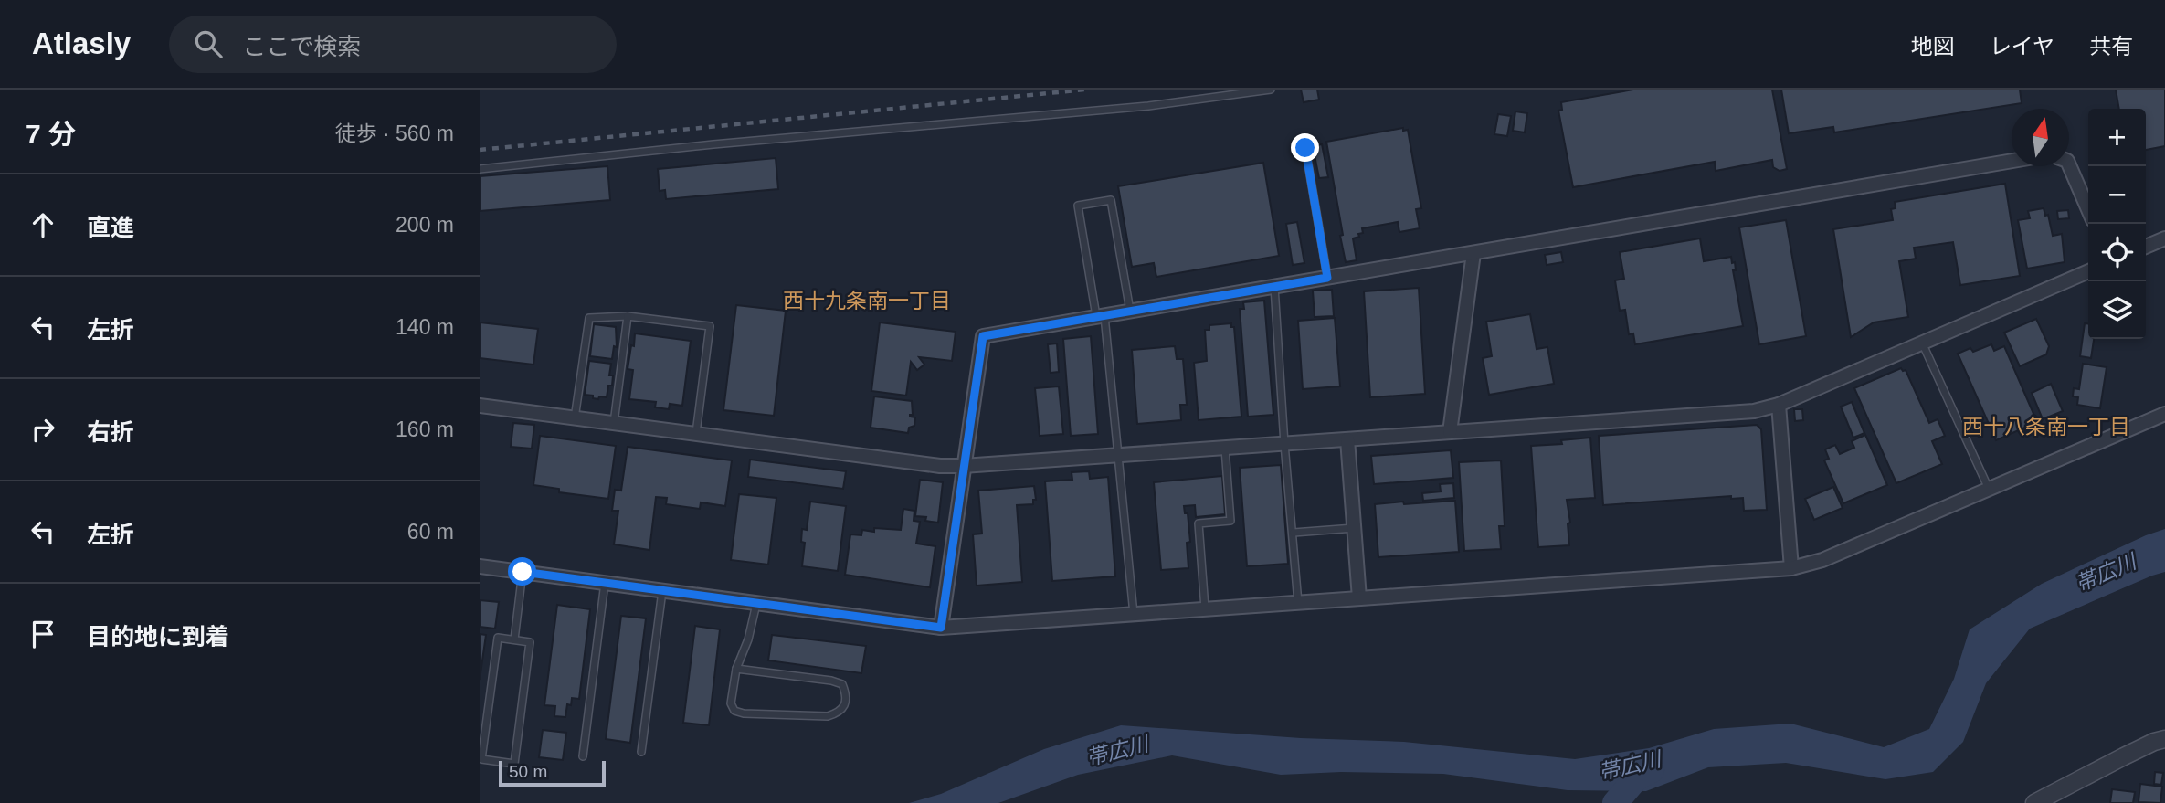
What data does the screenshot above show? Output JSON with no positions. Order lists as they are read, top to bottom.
{
  "districts": ["西十九条南一丁目", "西十八条南一丁目"],
  "water": ["帯広川"],
  "scale_bar": "50 m",
  "north": "top",
  "page": {
    "header": "Atlasly",
    "search": "ここで検索",
    "nav": ["地図", "レイヤ", "共有"],
    "heading": ["7 分", "徒歩 · 560 m"],
    "map_buttons": ["+", "−"],
    "list": [
      ["直進", "200 m"],
      ["左折", "140 m"],
      ["右折", "160 m"],
      ["左折", "60 m"],
      "目的地に到着"
    ],
    "scale": "50 m"
  }
}
